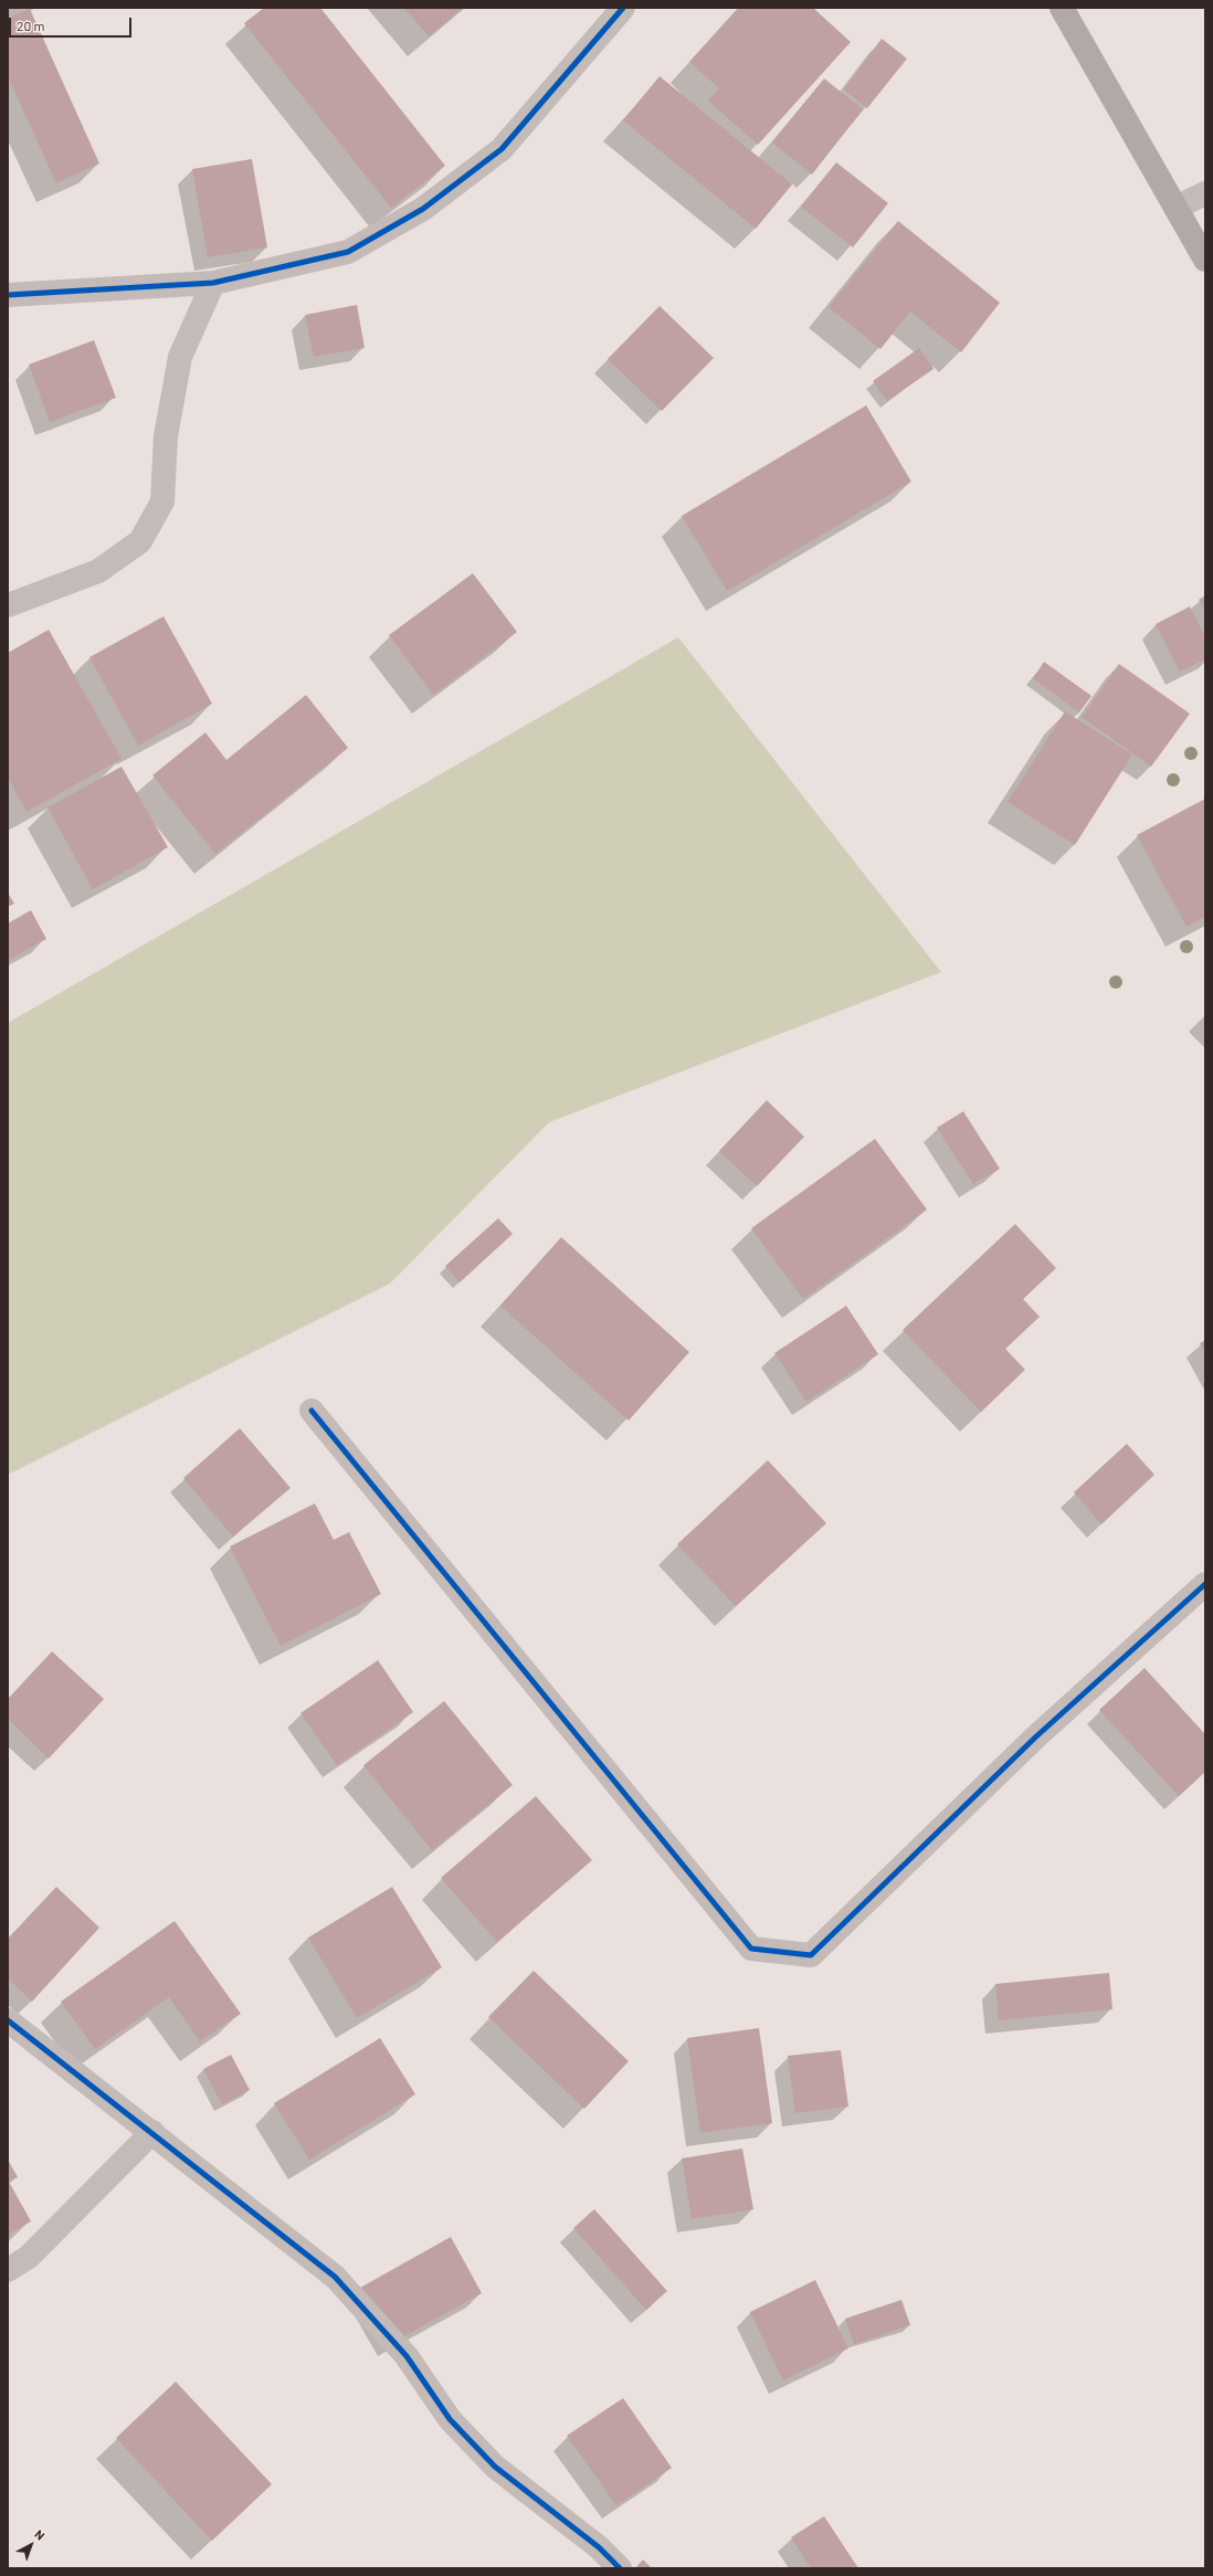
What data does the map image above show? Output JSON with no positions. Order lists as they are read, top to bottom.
{
  "scale_bar": "20 m",
  "north": "top right"
}
